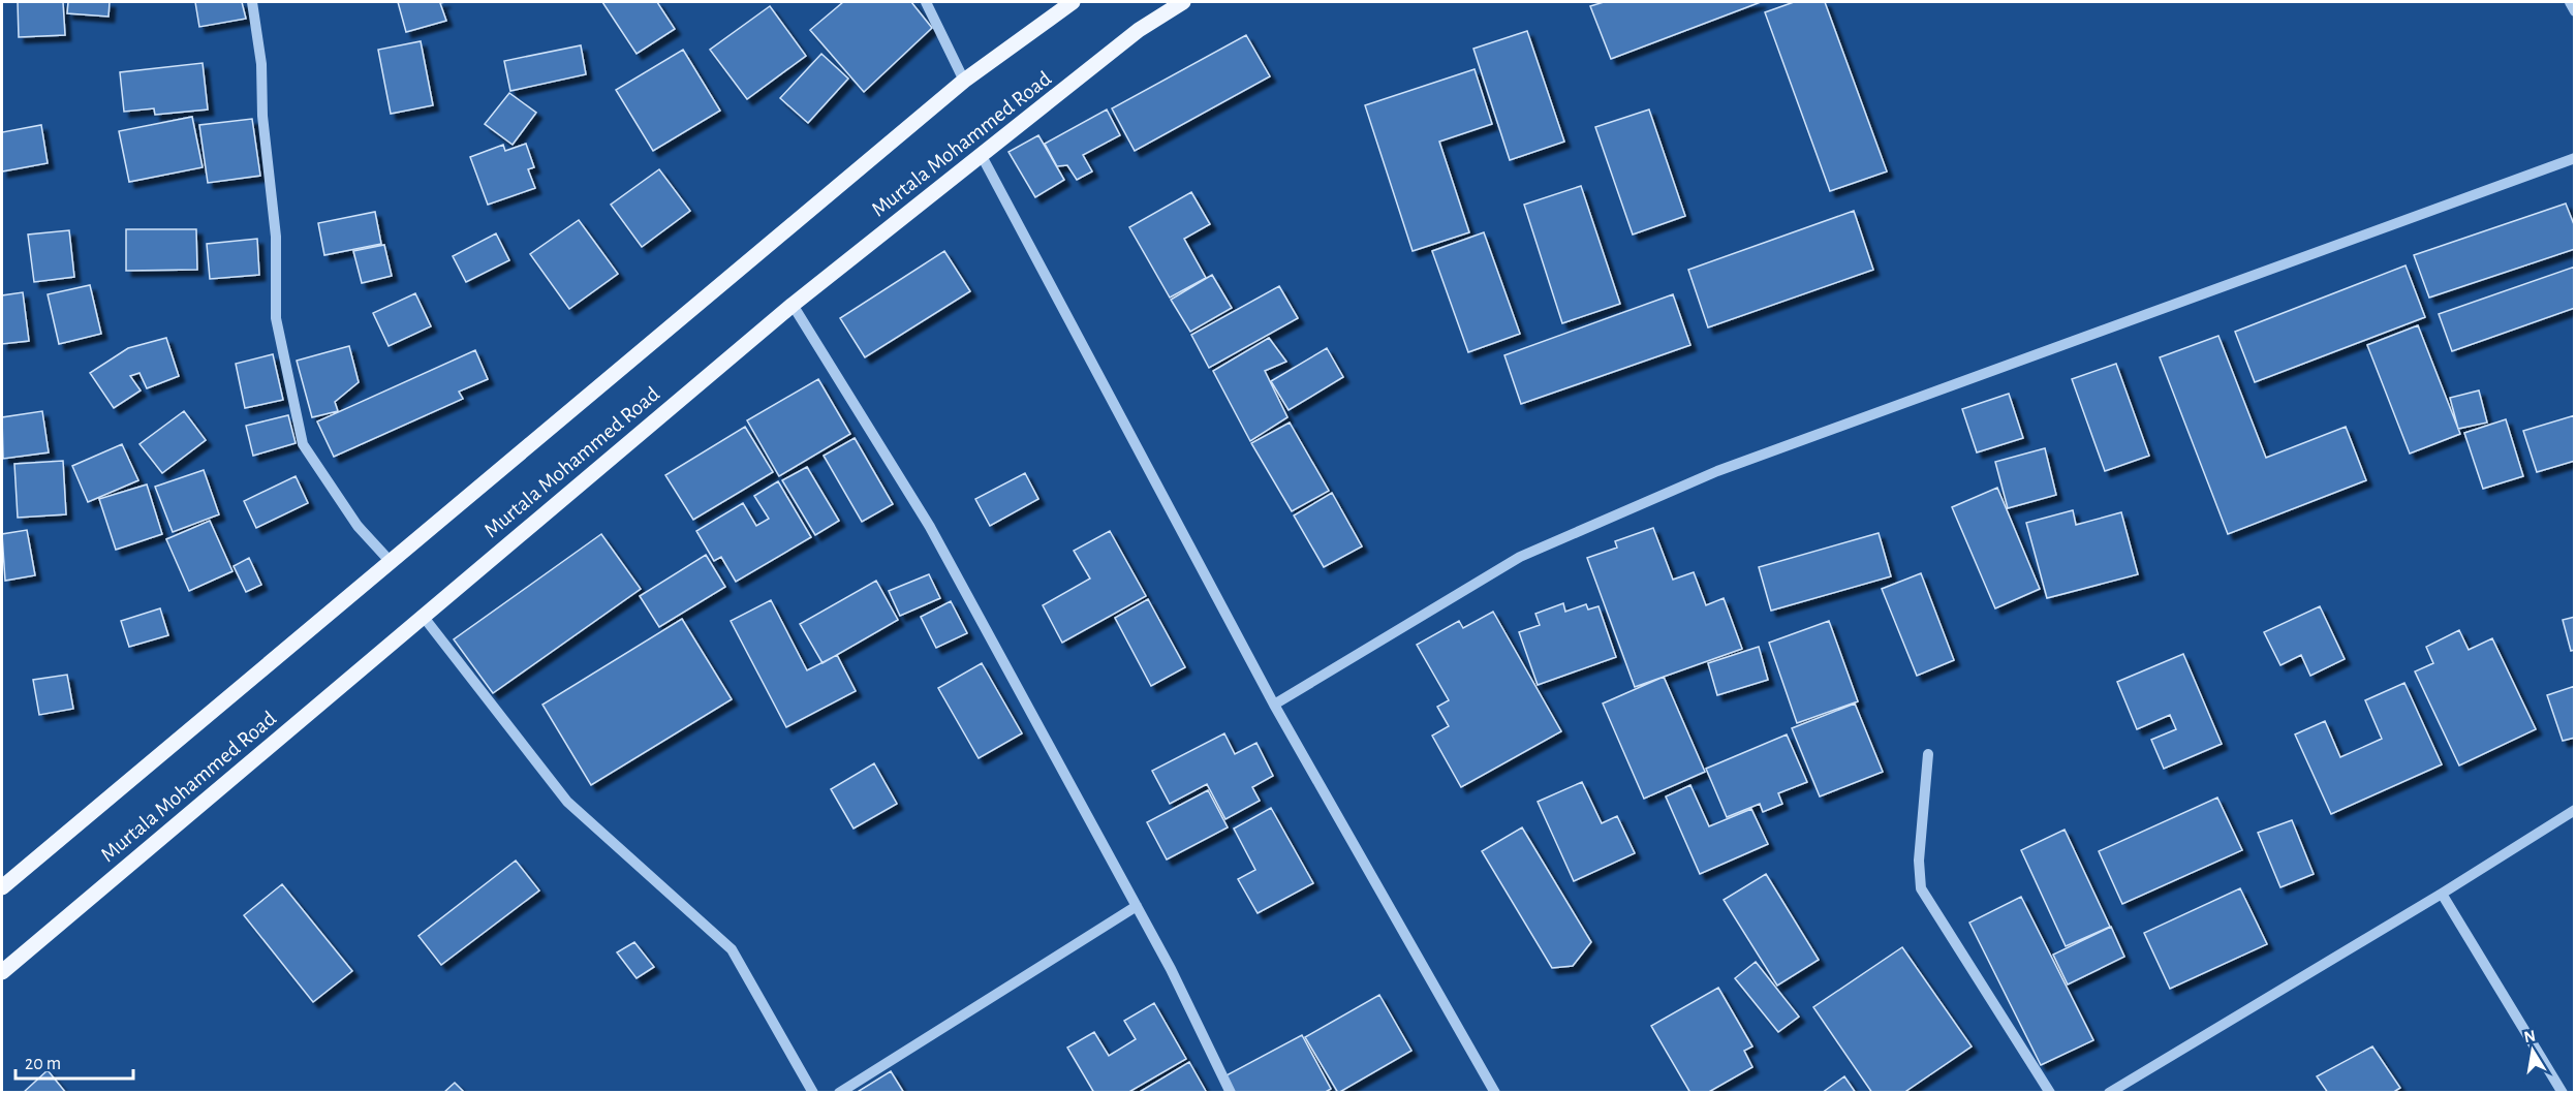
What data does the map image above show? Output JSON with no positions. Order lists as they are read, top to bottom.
{
  "streets": {
    "main road": ["Murtala Mohammed Road"]
  },
  "scale_bar": "20 m",
  "north": "top"
}
